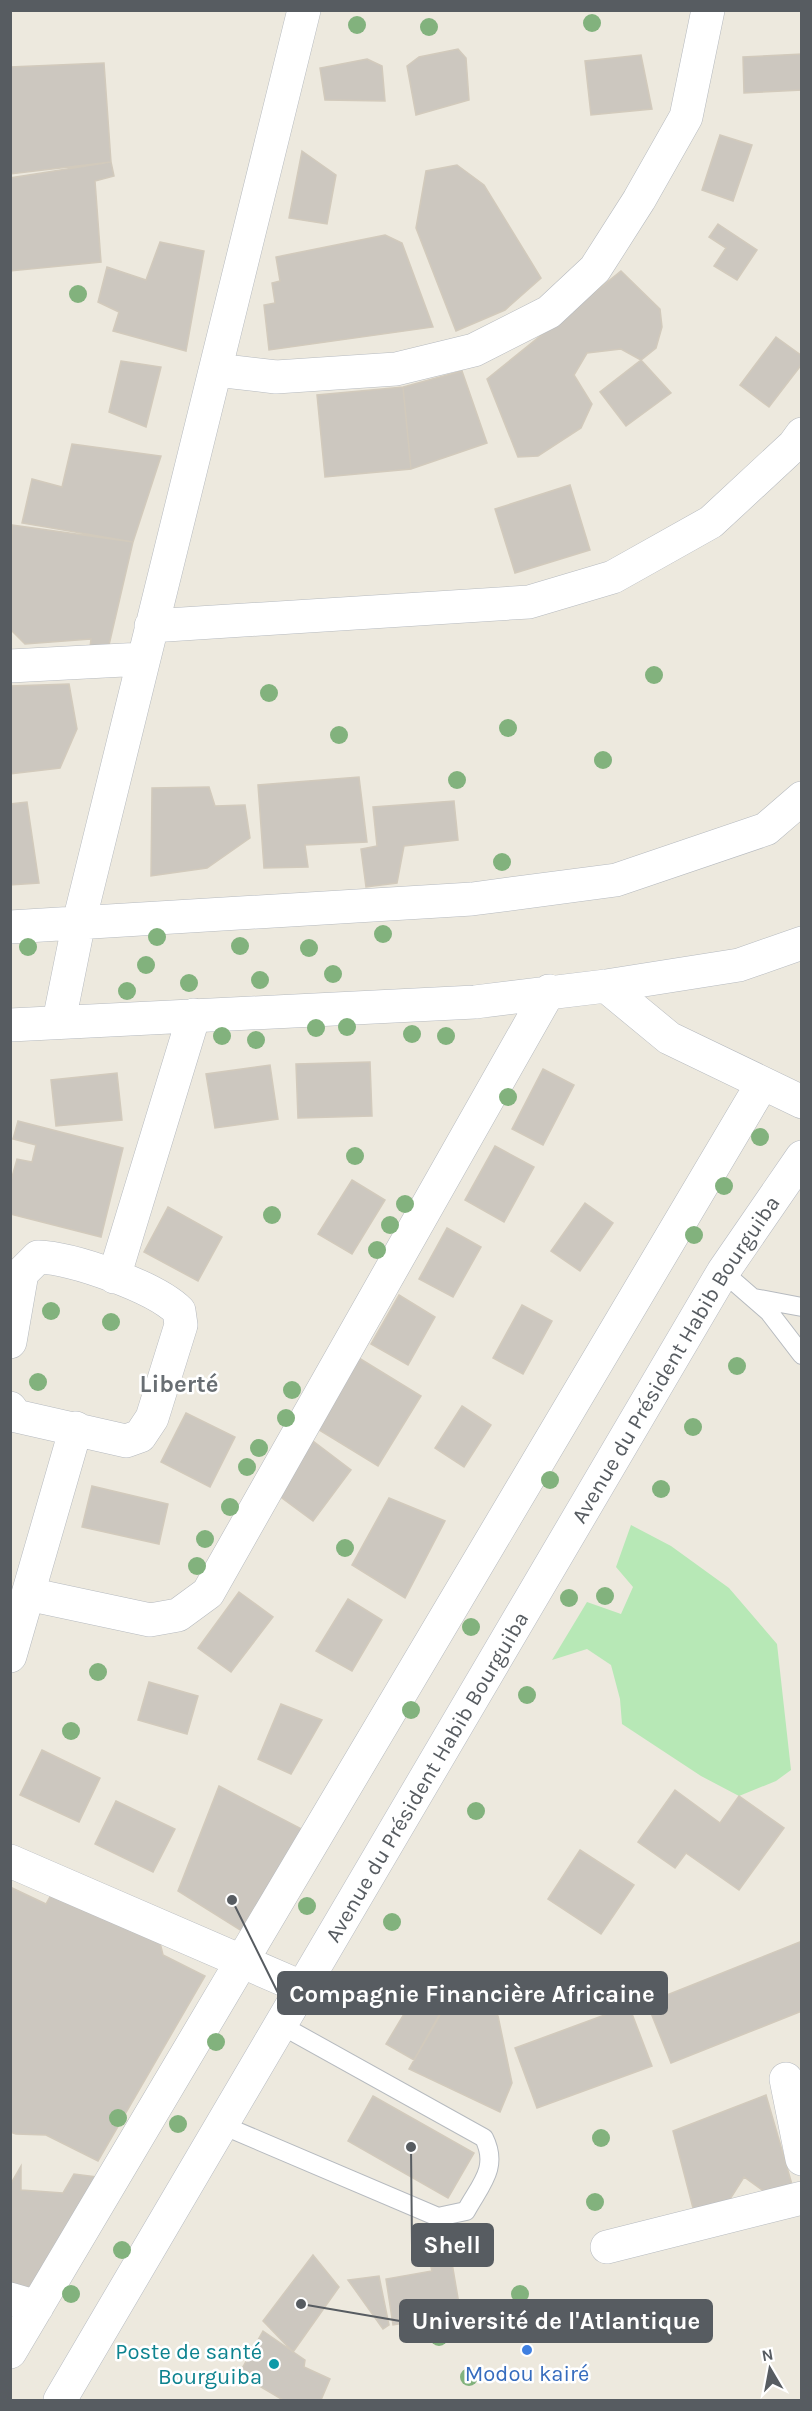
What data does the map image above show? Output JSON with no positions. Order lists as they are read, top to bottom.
{
  "streets": {
    "street": ["Avenue du Président Habib Bourguiba"]
  },
  "districts": ["Liberté"],
  "places": [
    "Compagnie Financière Africaine",
    "Shell",
    "Université de l'Atlantique",
    "Modou kairé",
    "Poste de santé Bourguiba"
  ],
  "north": "top"
}
